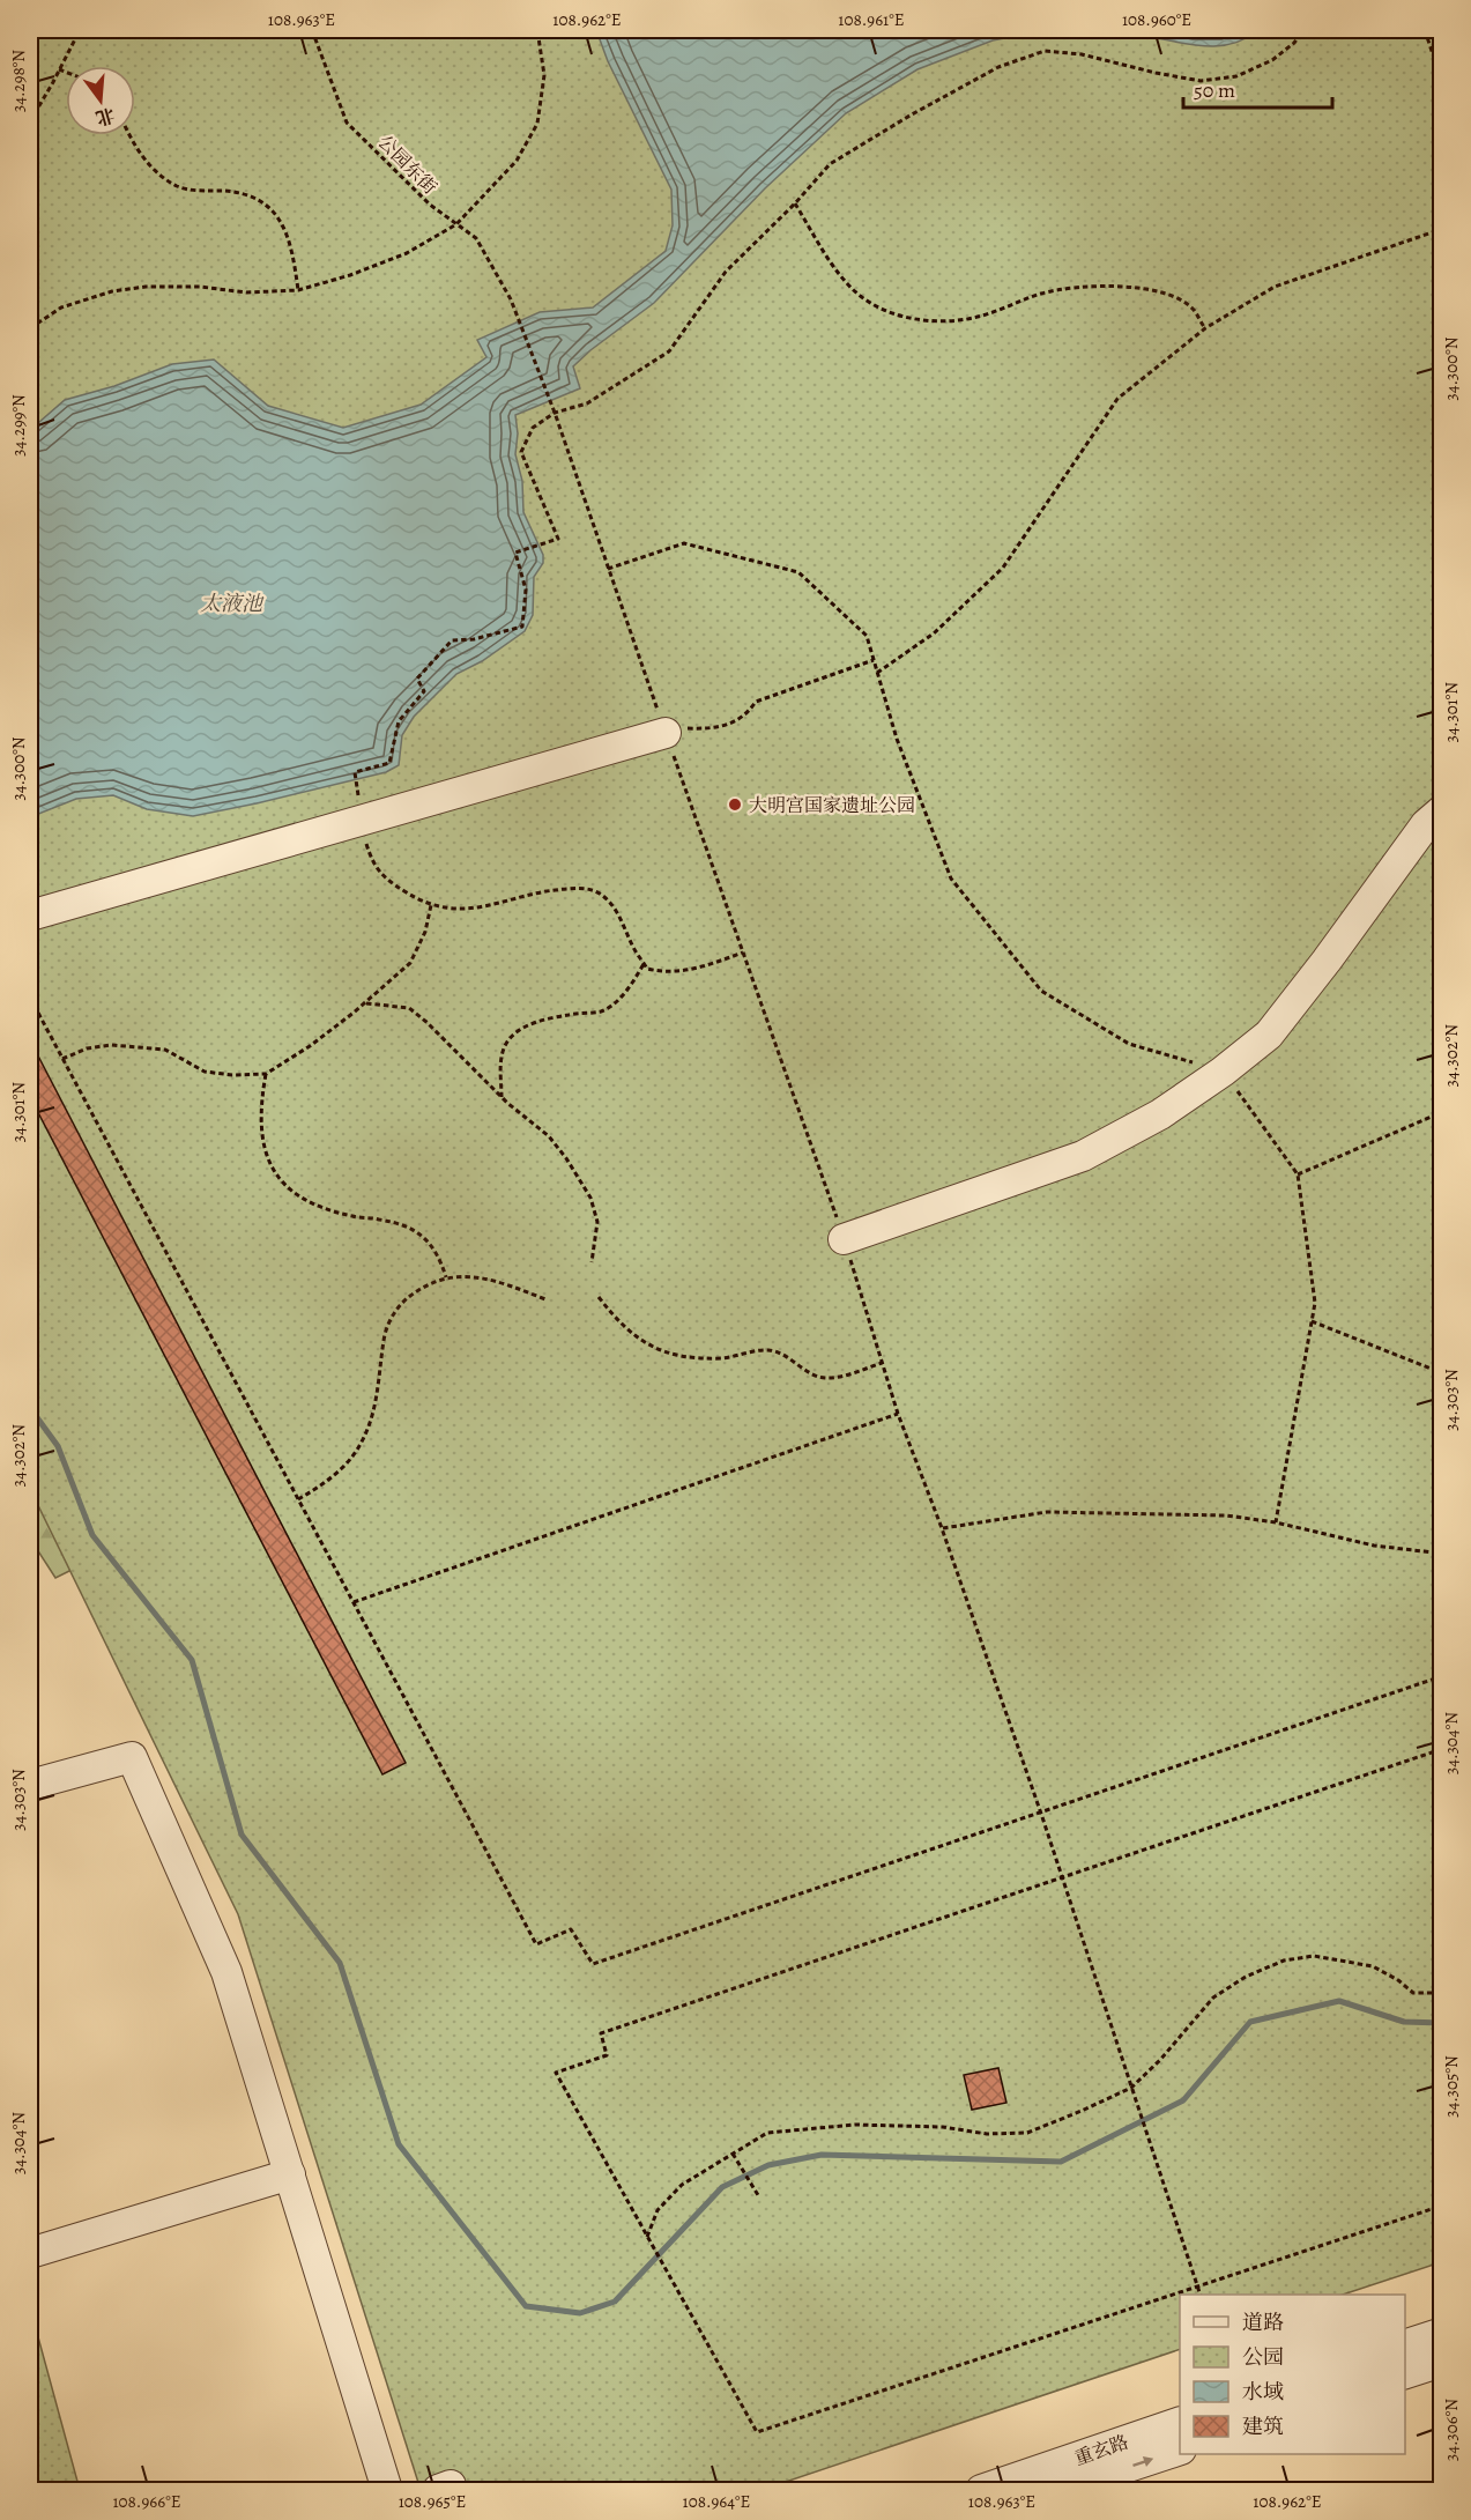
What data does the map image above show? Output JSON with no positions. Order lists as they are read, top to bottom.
{
  "streets": {
    "street": ["重玄路"],
    "path": ["公园东街"]
  },
  "water": ["太液池"],
  "places": ["大明宫国家遗址公园"],
  "legend": [
    "道路",
    "公园",
    "水域",
    "建筑"
  ],
  "scale_bar": "50 m",
  "north": "bottom",
  "coordinates": [
    "108.963°E",
    "108.962°E",
    "108.961°E",
    "108.960°E",
    "34.298°N",
    "34.300°N",
    "34.299°N",
    "34.301°N",
    "34.302°N",
    "34.303°N",
    "34.304°N",
    "34.305°N",
    "34.306°N",
    "108.966°E",
    "108.965°E",
    "108.964°E"
  ]
}
